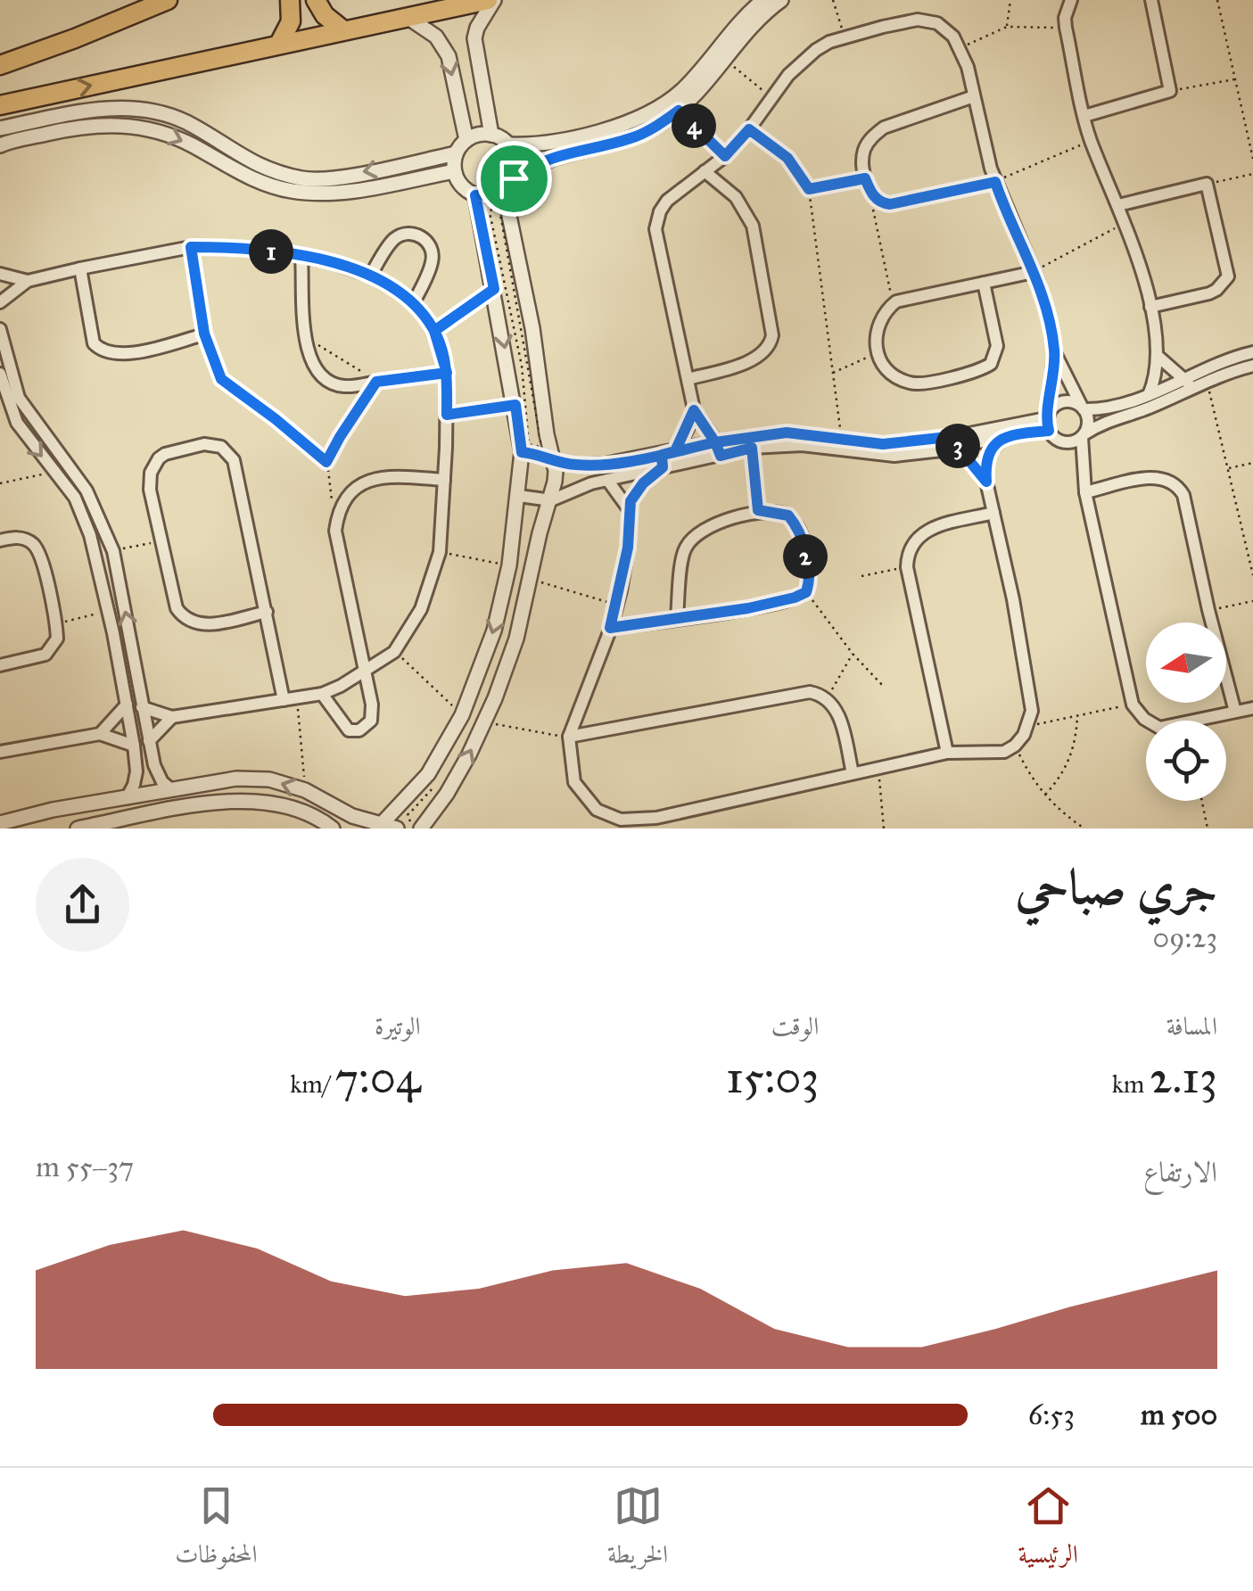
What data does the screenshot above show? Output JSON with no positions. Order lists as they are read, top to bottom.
{
  "north": "left",
  "page": {
    "pins": [
      "4",
      "1",
      "3",
      "2"
    ],
    "heading": ["جري صباحي", "09:23"],
    "stats": [
      ["المسافة", "2.13 km"],
      ["الوقت", "15:03"],
      ["الوتيرة", "7:04 /km"]
    ],
    "chart": ["الارتفاع", "37–55 m"],
    "list": [
      {
        "name": "500 m",
        "note": "6:53"
      }
    ],
    "tabs": ["الرئيسية", "الخريطة", "المحفوظات"]
  }
}
